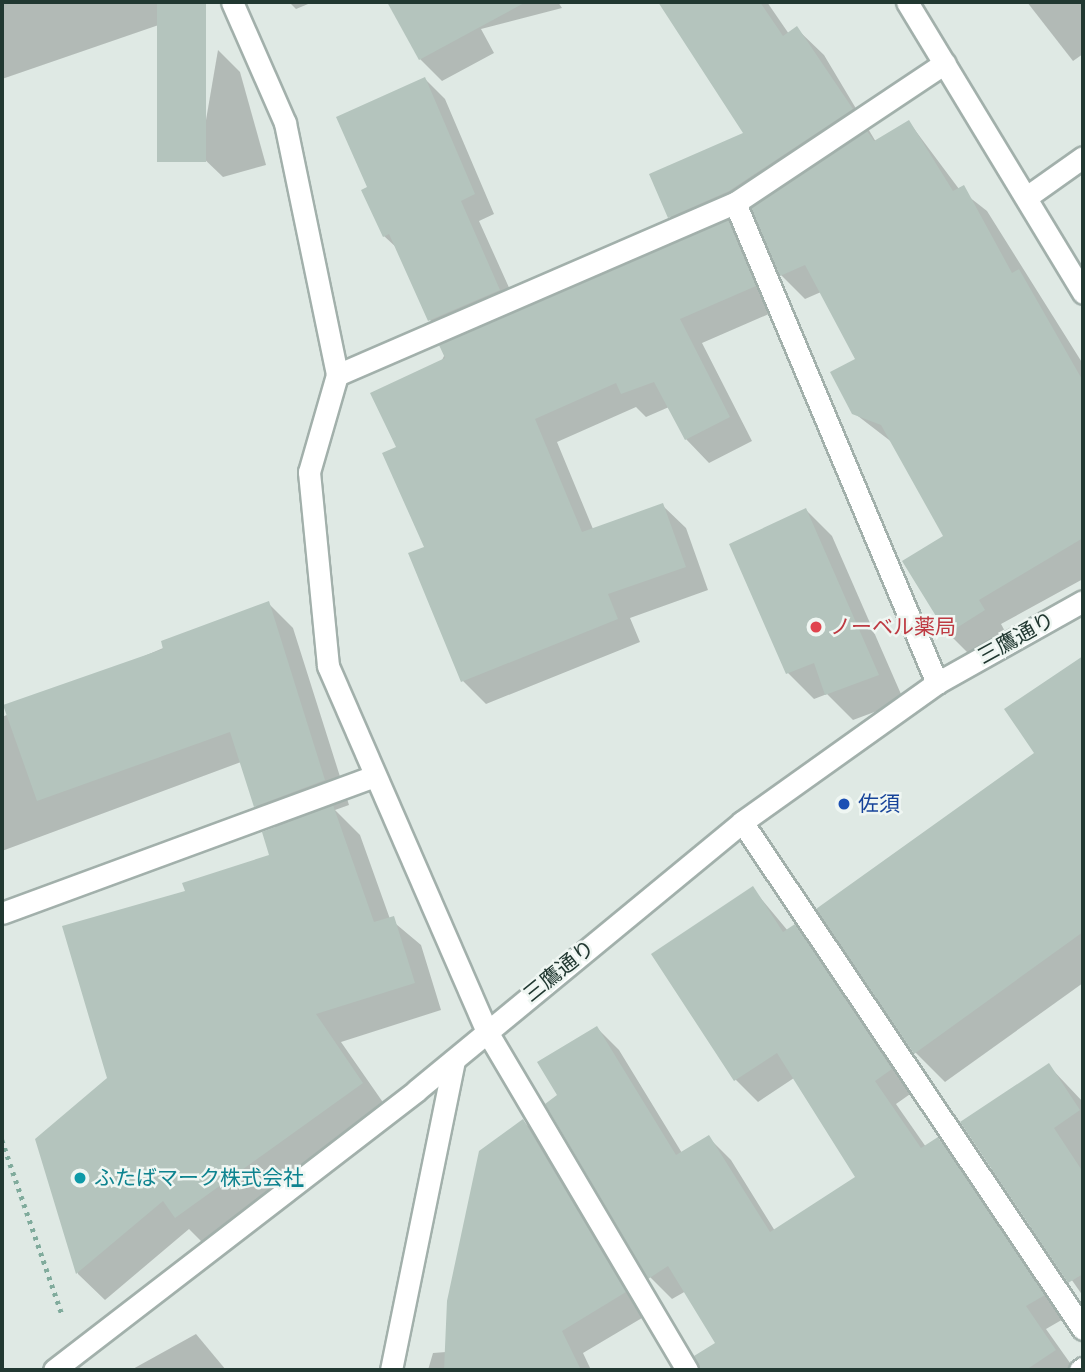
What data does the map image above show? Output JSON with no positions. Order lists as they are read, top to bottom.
{
  "streets": {
    "street": ["三鷹通り"]
  },
  "places": ["ノーベル薬局", "佐須", "ふたばマーク株式会社"]
}
